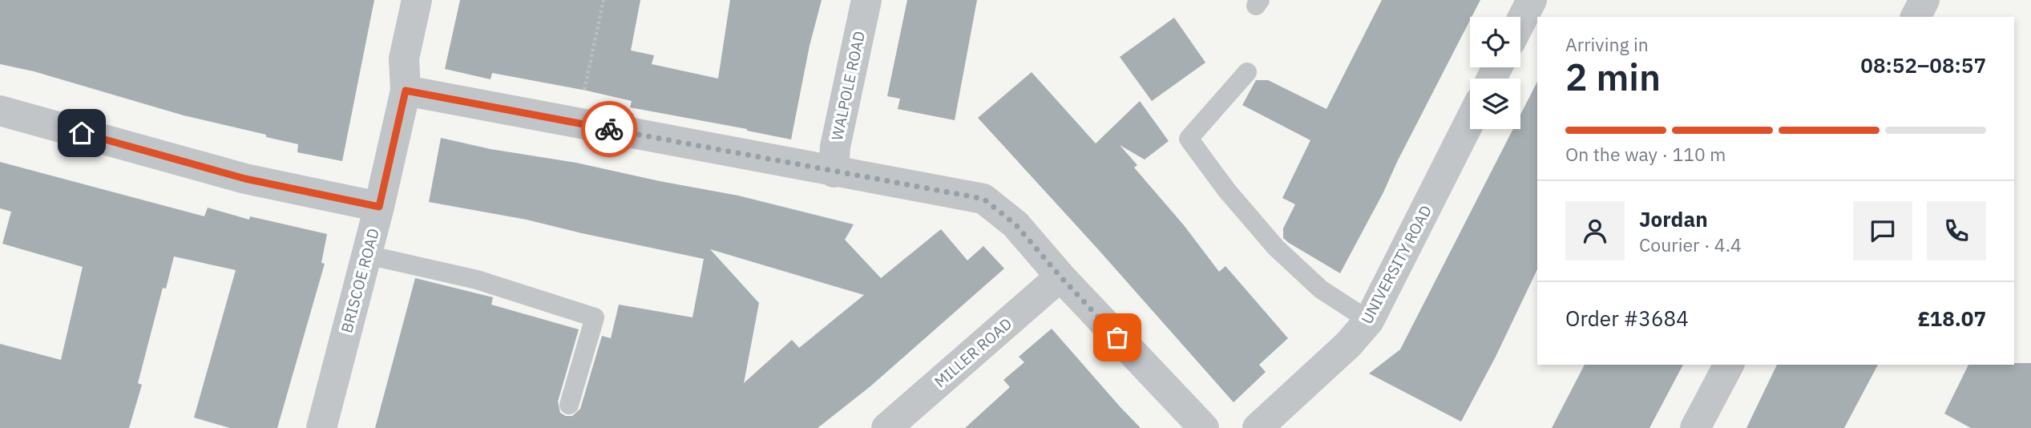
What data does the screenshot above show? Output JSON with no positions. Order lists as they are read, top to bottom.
{
  "streets": {
    "street": [
      "WALPOLE ROAD",
      "UNIVERSITY ROAD",
      "BRISCOE ROAD",
      "MILLER ROAD"
    ]
  },
  "page": {
    "heading": ["2 min", "Arriving in", "08:52–08:57"],
    "panel": [
      "Jordan",
      "Courier · 4.4",
      "Order #3684",
      "£18.07"
    ],
    "bar": "On the way · 110 m"
  }
}
